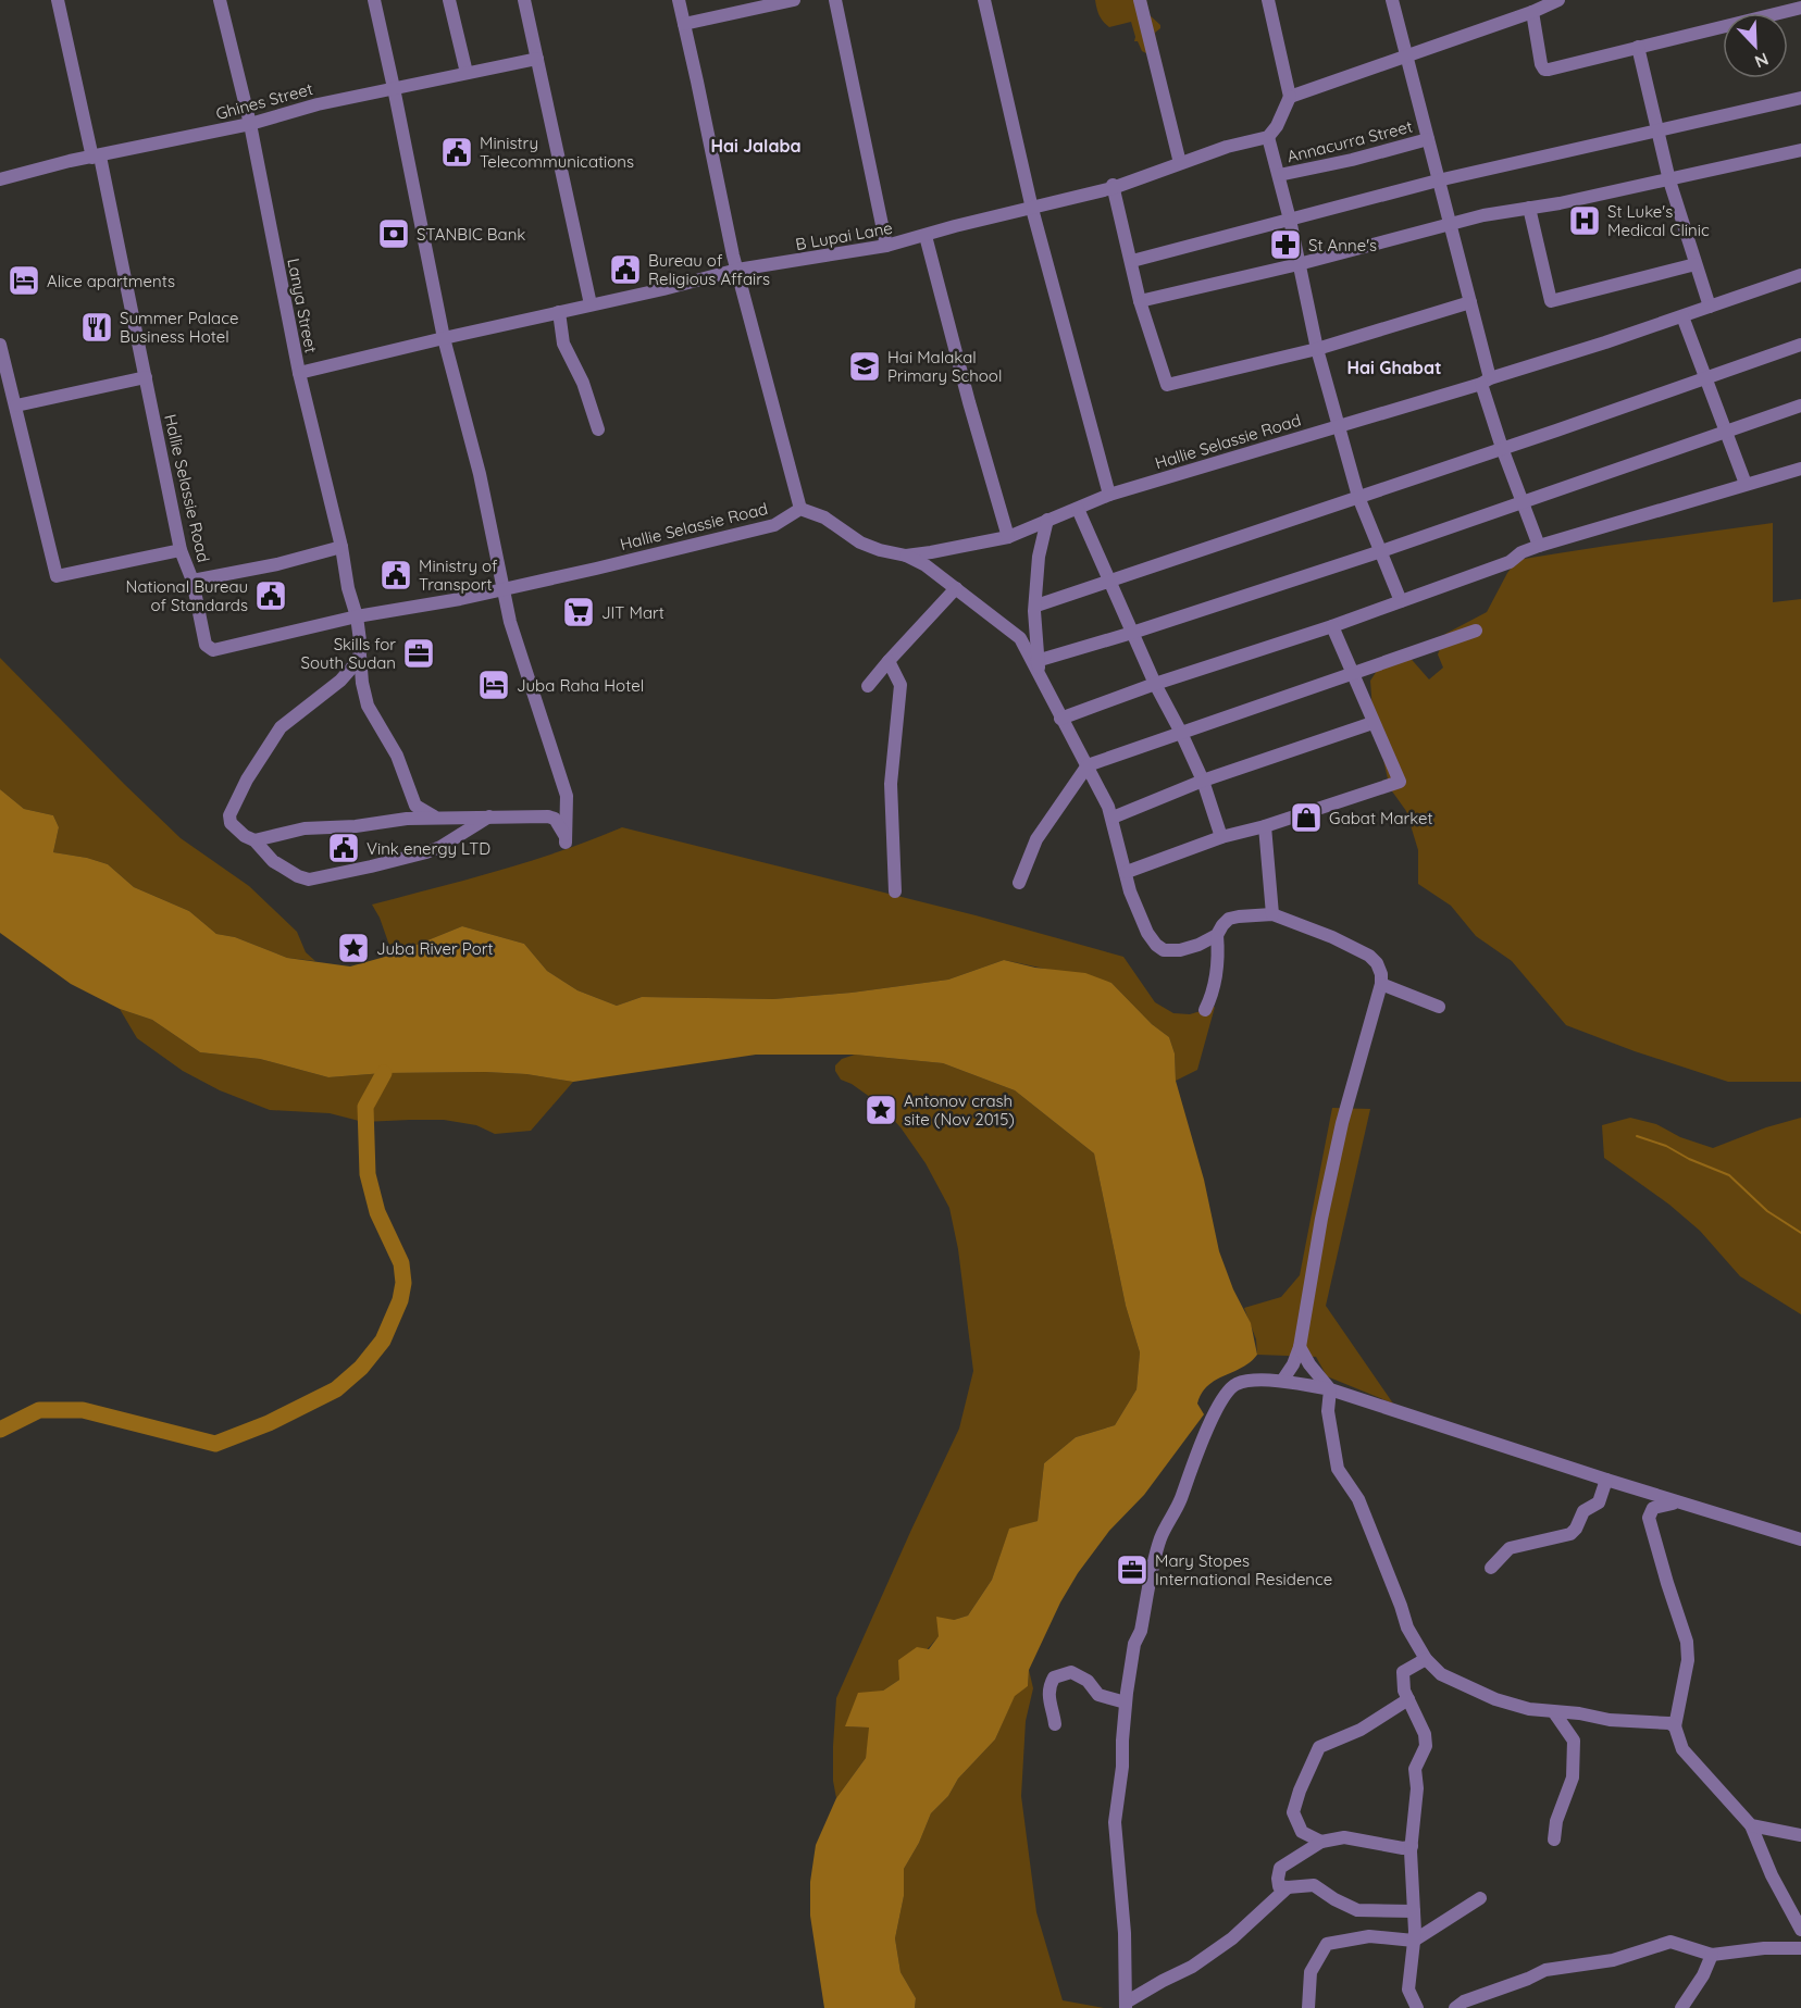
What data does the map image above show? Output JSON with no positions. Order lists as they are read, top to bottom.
{
  "streets": {
    "street": [
      "Ghines Street",
      "Annacurra Street",
      "B Lupai Lane",
      "Lanya Street",
      "Hallie Selassie Road"
    ]
  },
  "crossings": [
    ["Ghines Street", "Lanya Street"],
    ["Ghines Street", "Hallie Selassie Road"],
    ["B Lupai Lane", "Lanya Street"],
    ["Lanya Street", "Hallie Selassie Road"]
  ],
  "districts": ["Hai Jalaba", "Hai Ghabat"],
  "places": {
    "public building": [
      "Ministry Telecommunications",
      "Bureau of Religious Affairs",
      "Ministry of Transport",
      "National Bureau of Standards",
      "Vink energy LTD"
    ],
    "hospital": ["St Luke's Medical Clinic"],
    "bank": ["STANBIC Bank"],
    "pharmacy": ["St Anne's"],
    "hotel": ["Alice apartments", "Juba Raha Hotel"],
    "restaurant": ["Summer Palace Business Hotel"],
    "school or university": ["Hai Malakal Primary School"],
    "supermarket": ["JIT Mart"],
    "office": ["Skills for South Sudan", "Mary Stopes International Residence"],
    "shop": ["Gabat Market"],
    "place": ["Juba River Port", "Antonov crash site (Nov 2015)"]
  },
  "north": "bottom right"
}
